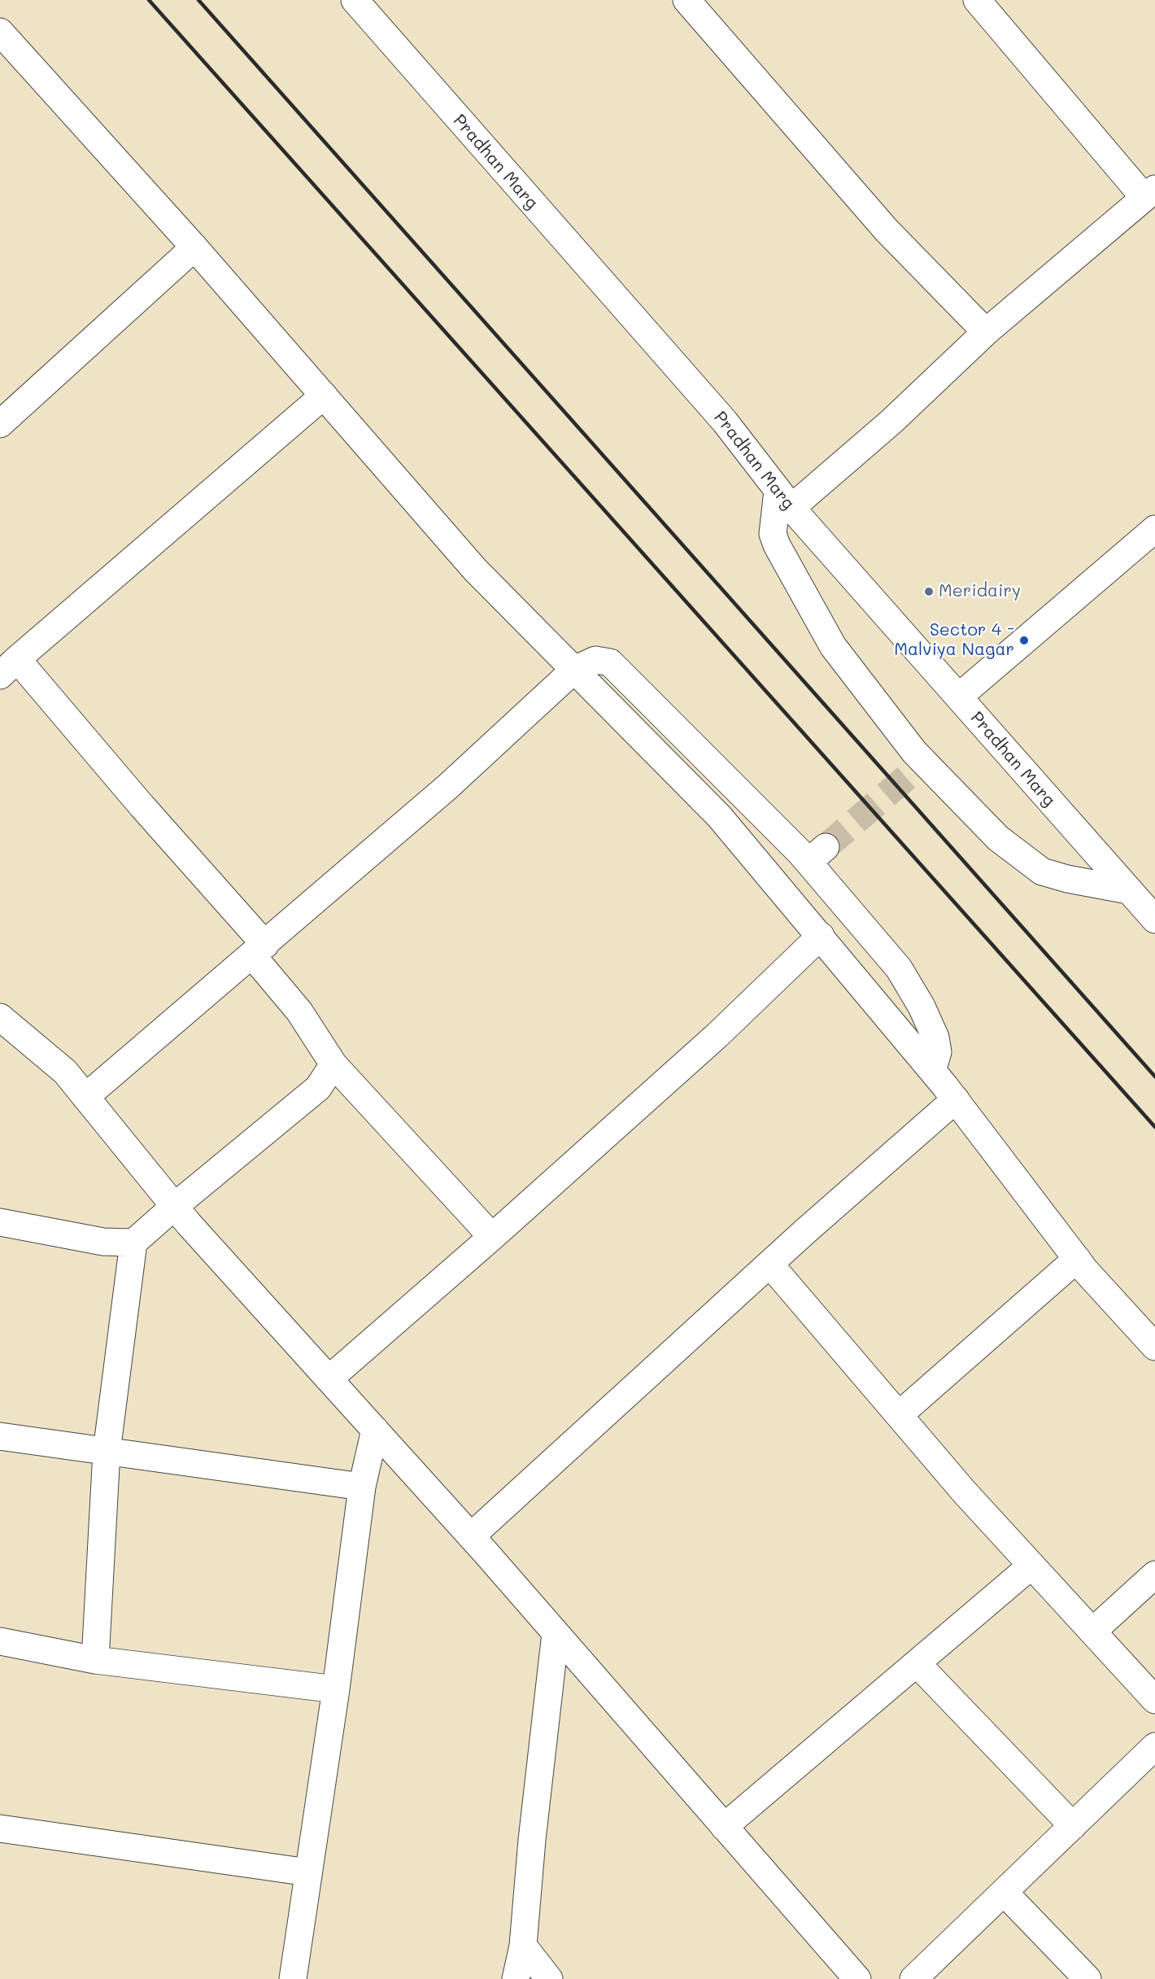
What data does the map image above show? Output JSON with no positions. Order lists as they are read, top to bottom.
{
  "streets": {
    "street": ["Pradhan Marg"]
  },
  "places": ["Meridairy", "Sector 4 - Malviya Nagar"]
}
